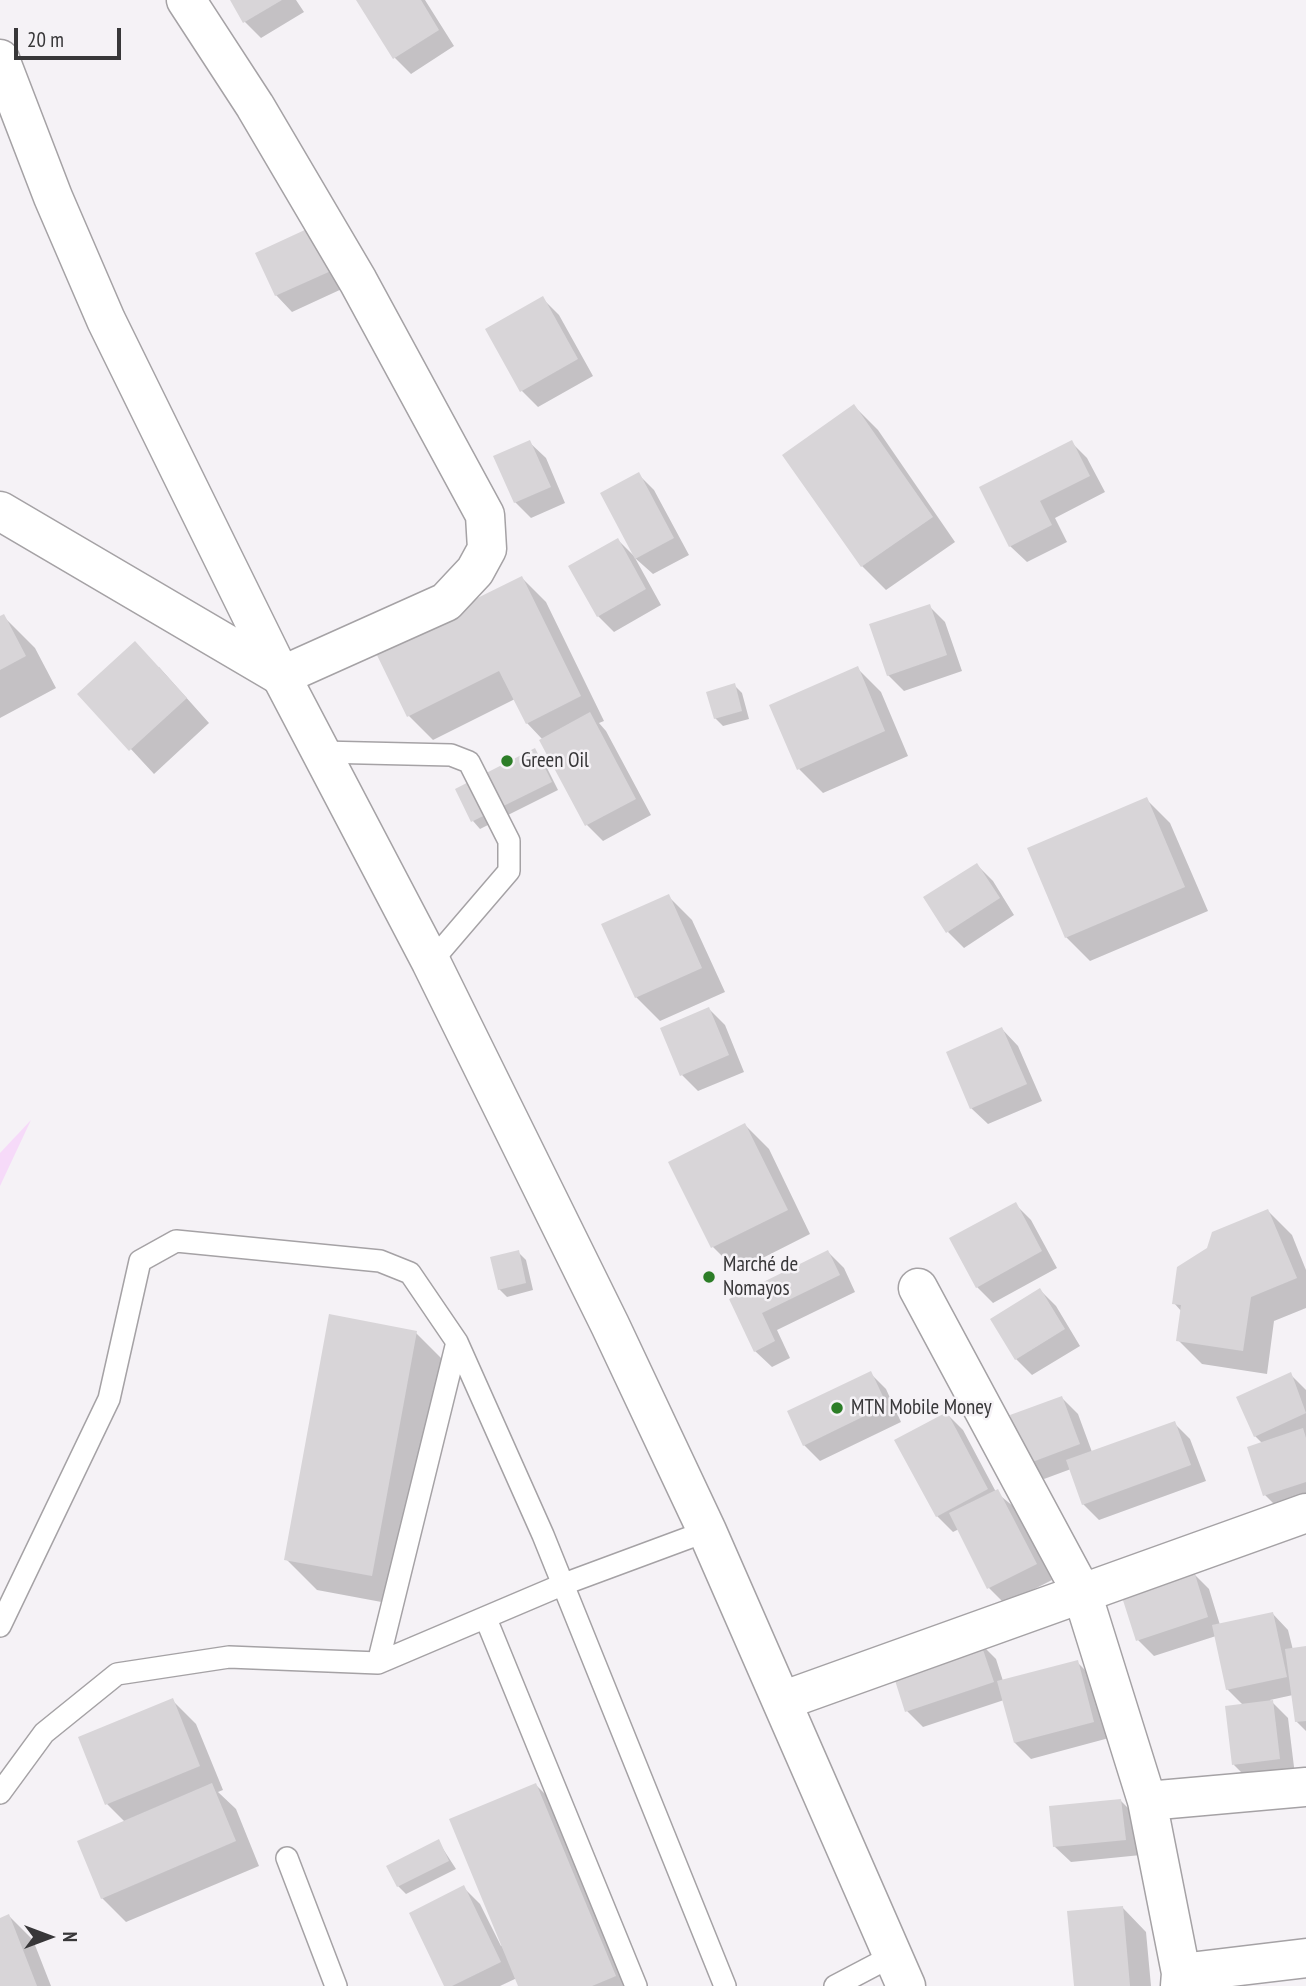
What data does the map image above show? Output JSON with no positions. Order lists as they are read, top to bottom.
{
  "places": ["Green Oil", "Marché de Nomayos", "MTN Mobile Money"],
  "scale_bar": "20 m",
  "north": "right"
}
